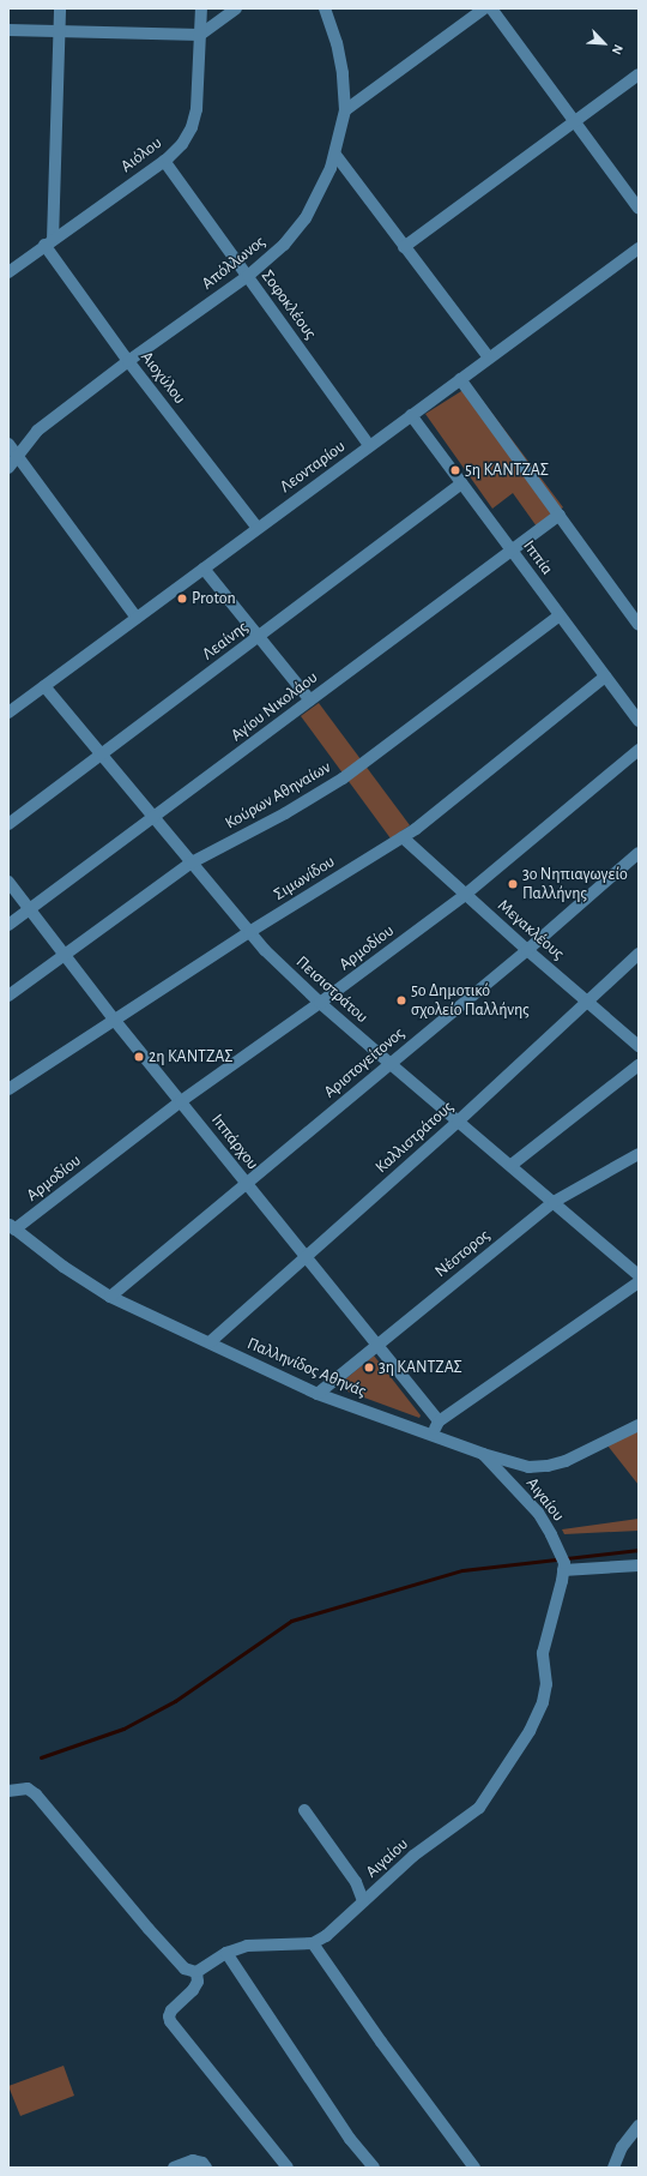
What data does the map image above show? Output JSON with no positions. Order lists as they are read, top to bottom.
{
  "streets": {
    "street": [
      "Αιόλου",
      "Απόλλωνος",
      "Σοφοκλέους",
      "Αιοχύλου",
      "Λεονταρίου",
      "Ιππία",
      "Λεαίνης",
      "Αγίου Νικολάου",
      "Κούρων Αθηναίων",
      "Σιμωνίδου",
      "Μεγακλέους",
      "Αρμοδίου",
      "Πεισιστράτου",
      "Αριστογείτονος",
      "Καλλιστράτους",
      "Ιππάρχου",
      "Νέστορος",
      "Παλληνίδος Αθηνάς",
      "Αιγαίου"
    ]
  },
  "crossings": [
    ["Αιόλου", "Σοφοκλέους"],
    ["Αιόλου", "Αιοχύλου"],
    ["Απόλλωνος", "Σοφοκλέους"],
    ["Απόλλωνος", "Αιοχύλου"],
    ["Σοφοκλέους", "Λεονταρίου"],
    ["Αιοχύλου", "Λεονταρίου"],
    ["Λεονταρίου", "Ιππία"],
    ["Λεονταρίου", "Πεισιστράτου"],
    ["Ιππία", "Λεαίνης"],
    ["Ιππία", "Αγίου Νικολάου"],
    ["Ιππία", "Κούρων Αθηναίων"],
    ["Ιππία", "Σιμωνίδου"],
    ["Λεαίνης", "Πεισιστράτου"],
    ["Αγίου Νικολάου", "Πεισιστράτου"],
    ["Αγίου Νικολάου", "Ιππάρχου"],
    ["Κούρων Αθηναίων", "Πεισιστράτου"],
    ["Κούρων Αθηναίων", "Ιππάρχου"],
    ["Σιμωνίδου", "Μεγακλέους"],
    ["Σιμωνίδου", "Πεισιστράτου"],
    ["Σιμωνίδου", "Ιππάρχου"],
    ["Μεγακλέους", "Αρμοδίου"],
    ["Μεγακλέους", "Αριστογείτονος"],
    ["Μεγακλέους", "Καλλιστράτους"],
    ["Αρμοδίου", "Πεισιστράτου"],
    ["Αρμοδίου", "Ιππάρχου"],
    ["Αρμοδίου", "Παλληνίδος Αθηνάς"],
    ["Πεισιστράτου", "Αριστογείτονος"],
    ["Πεισιστράτου", "Καλλιστράτους"],
    ["Πεισιστράτου", "Νέστορος"],
    ["Αριστογείτονος", "Ιππάρχου"],
    ["Αριστογείτονος", "Παλληνίδος Αθηνάς"],
    ["Καλλιστράτους", "Ιππάρχου"],
    ["Καλλιστράτους", "Παλληνίδος Αθηνάς"],
    ["Ιππάρχου", "Νέστορος"],
    ["Νέστορος", "Παλληνίδος Αθηνάς"],
    ["Παλληνίδος Αθηνάς", "Αιγαίου"]
  ],
  "places": [
    "5η ΚΑΝΤΖΑΣ",
    "Proton",
    "3ο Νηπιαγωγείο Παλλήνης",
    "5o Δημοτικό σχολείο Παλλήνης",
    "2η ΚΑΝΤΖΑΣ",
    "3η ΚΑΝΤΖΑΣ"
  ],
  "north": "bottom right"
}
